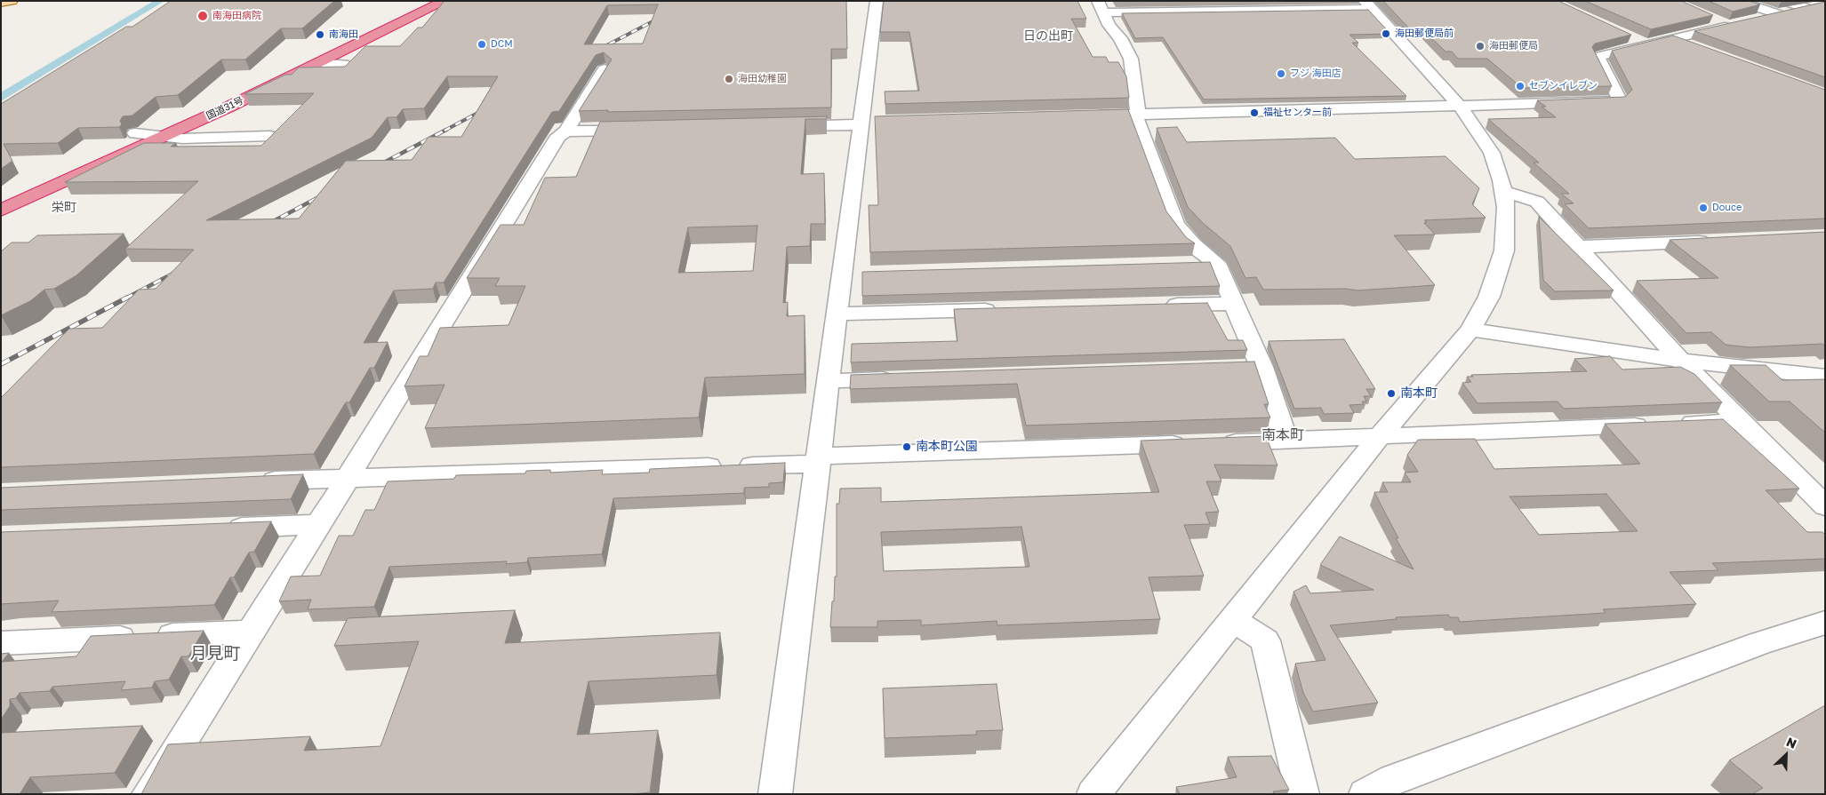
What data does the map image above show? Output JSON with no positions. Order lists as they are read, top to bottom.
{
  "streets": {
    "highway": ["国道31号"]
  },
  "districts": [
    "日の出町",
    "栄町",
    "南本町",
    "月見町"
  ],
  "places": [
    "南海田病院",
    "海田郵便局前",
    "南海田",
    "DCM",
    "海田郵便局",
    "フジ 海田店",
    "海田幼稚園",
    "セブンイレブン",
    "福祉センター前",
    "Douce",
    "南本町",
    "南本町公園"
  ],
  "north": "top right"
}
